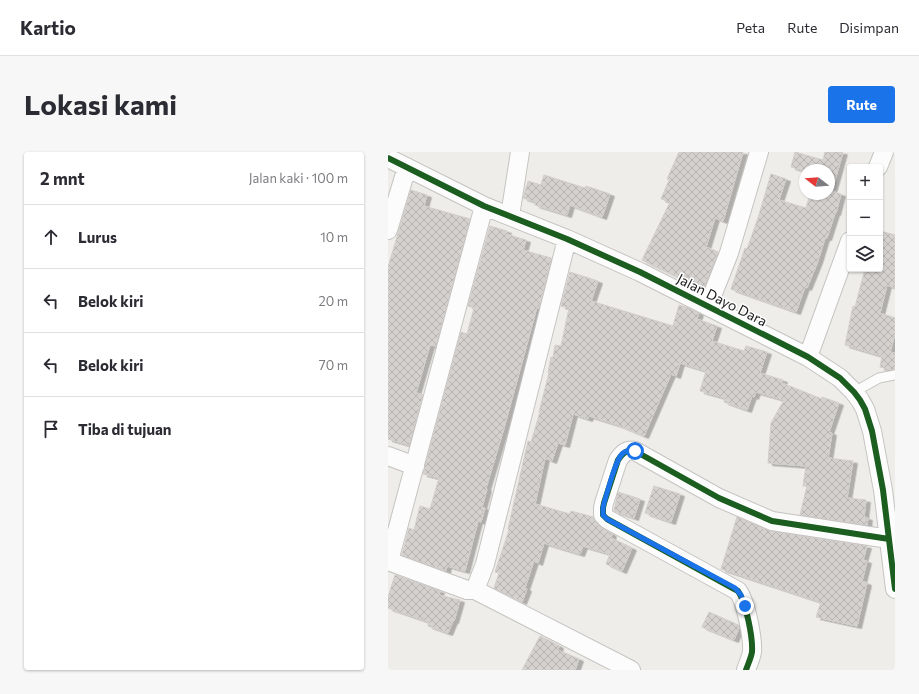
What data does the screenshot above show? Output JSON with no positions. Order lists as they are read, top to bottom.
{
  "streets": {
    "street": ["Jalan Dayo Dara"]
  },
  "north": "left",
  "page": {
    "header": "Kartio",
    "nav": ["Peta", "Rute", "Disimpan"],
    "buttons": "Rute",
    "title": "Lokasi kami",
    "heading": ["2 mnt", "Jalan kaki · 100 m"],
    "map_buttons": ["+", "−"],
    "list": [
      ["Lurus", "10 m"],
      ["Belok kiri", "20 m"],
      ["Belok kiri", "70 m"],
      "Tiba di tujuan"
    ]
  }
}
